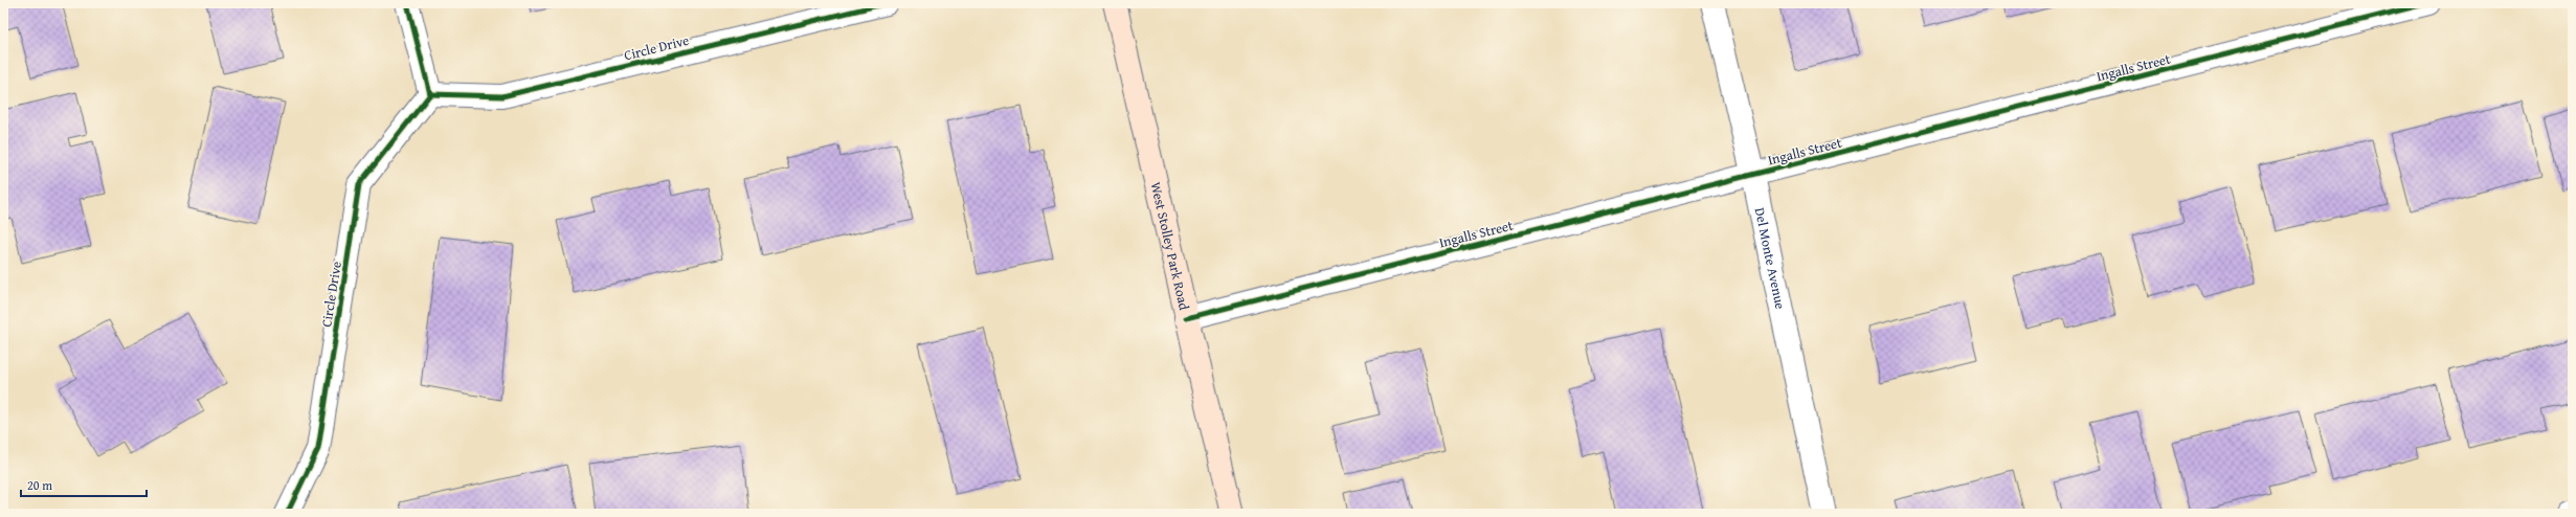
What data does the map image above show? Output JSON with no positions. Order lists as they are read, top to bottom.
{
  "streets": {
    "main road": ["West Stolley Park Road"],
    "street": ["Circle Drive", "Ingalls Street", "Del Monte Avenue"]
  },
  "crossings": [
    ["Ingalls Street", "West Stolley Park Road"],
    ["Ingalls Street", "Del Monte Avenue"]
  ],
  "scale_bar": "20 m"
}
